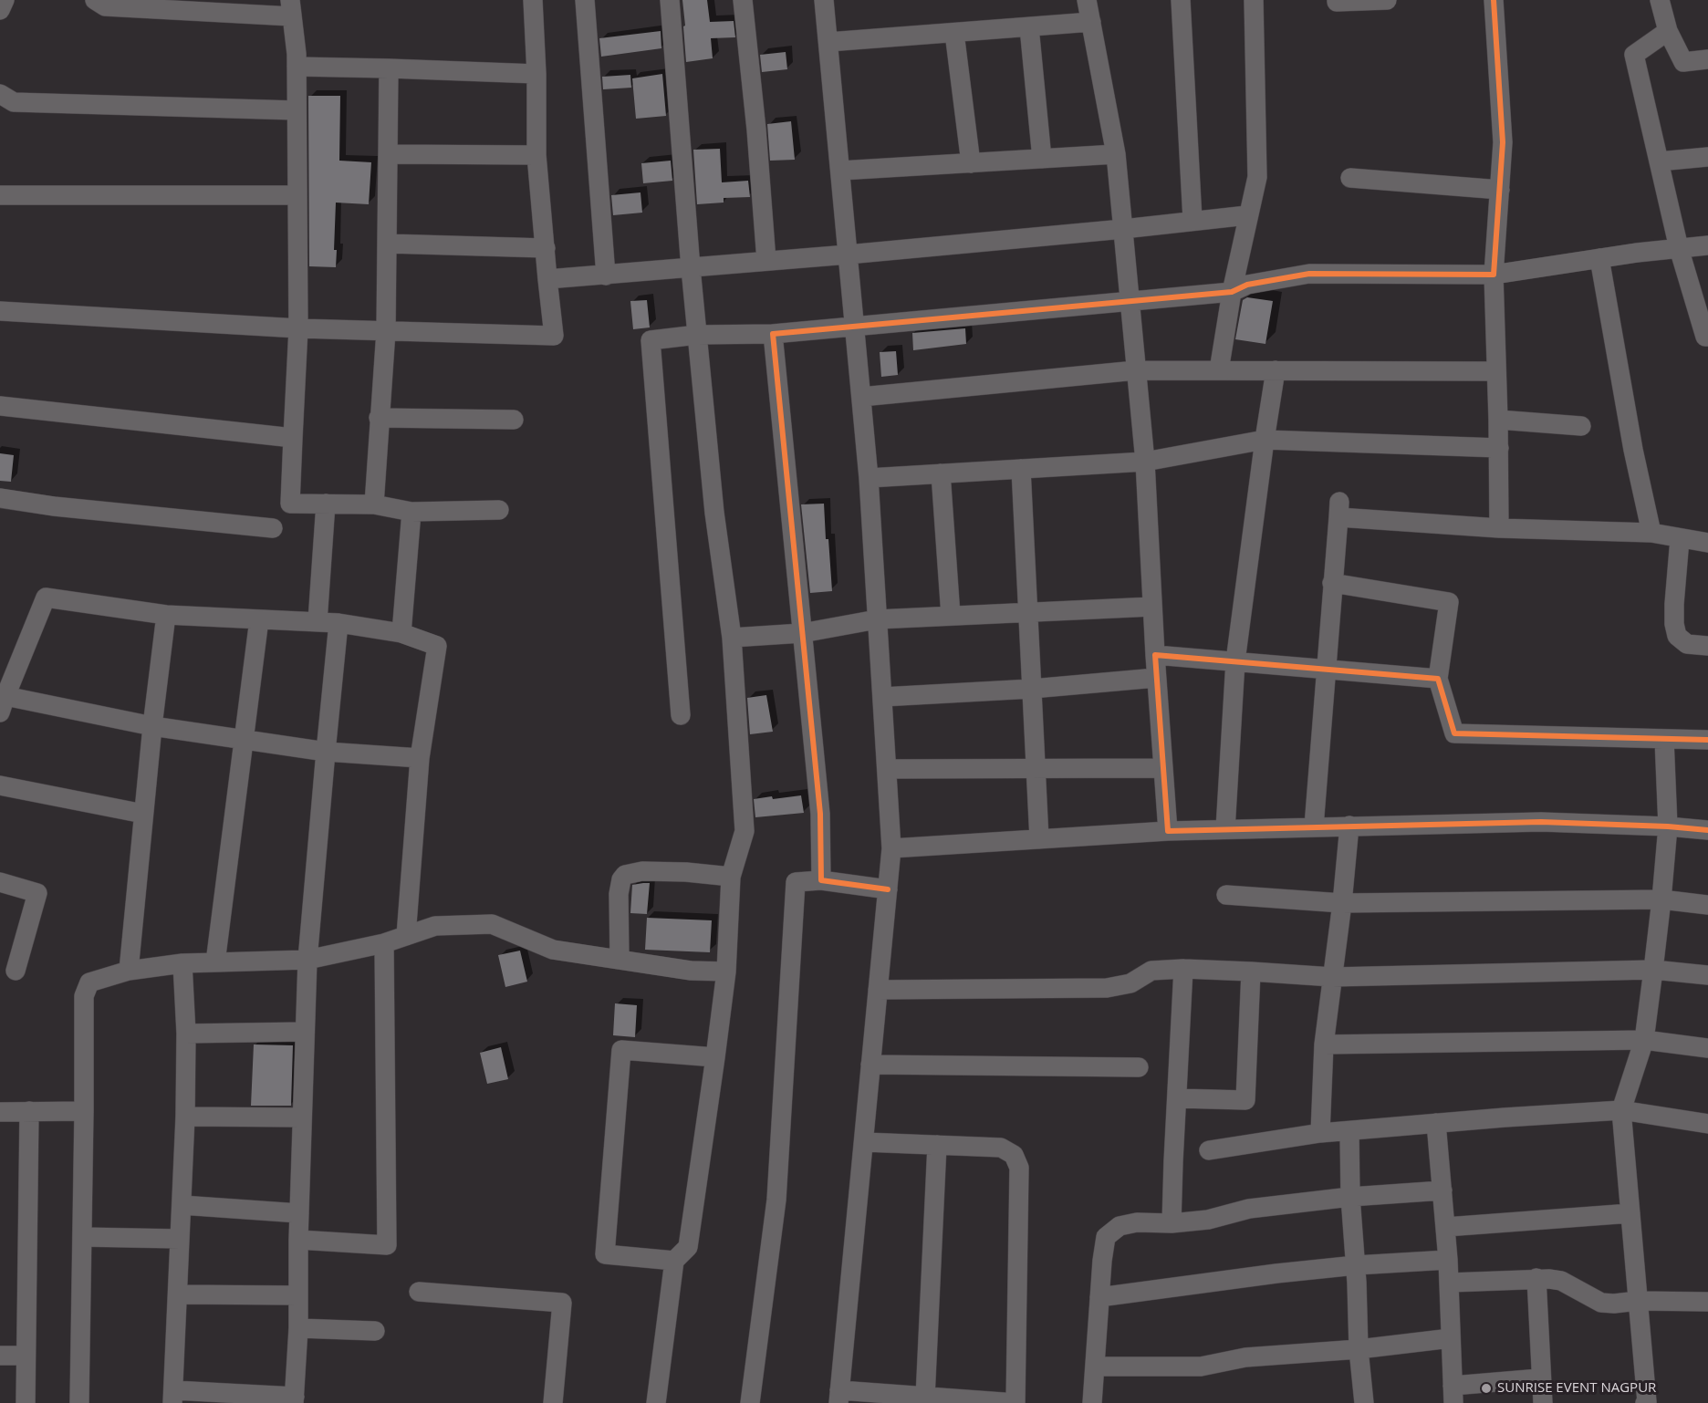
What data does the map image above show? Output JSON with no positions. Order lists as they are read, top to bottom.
{
  "places": ["SUNRISE EVENT NAGPUR"]
}
